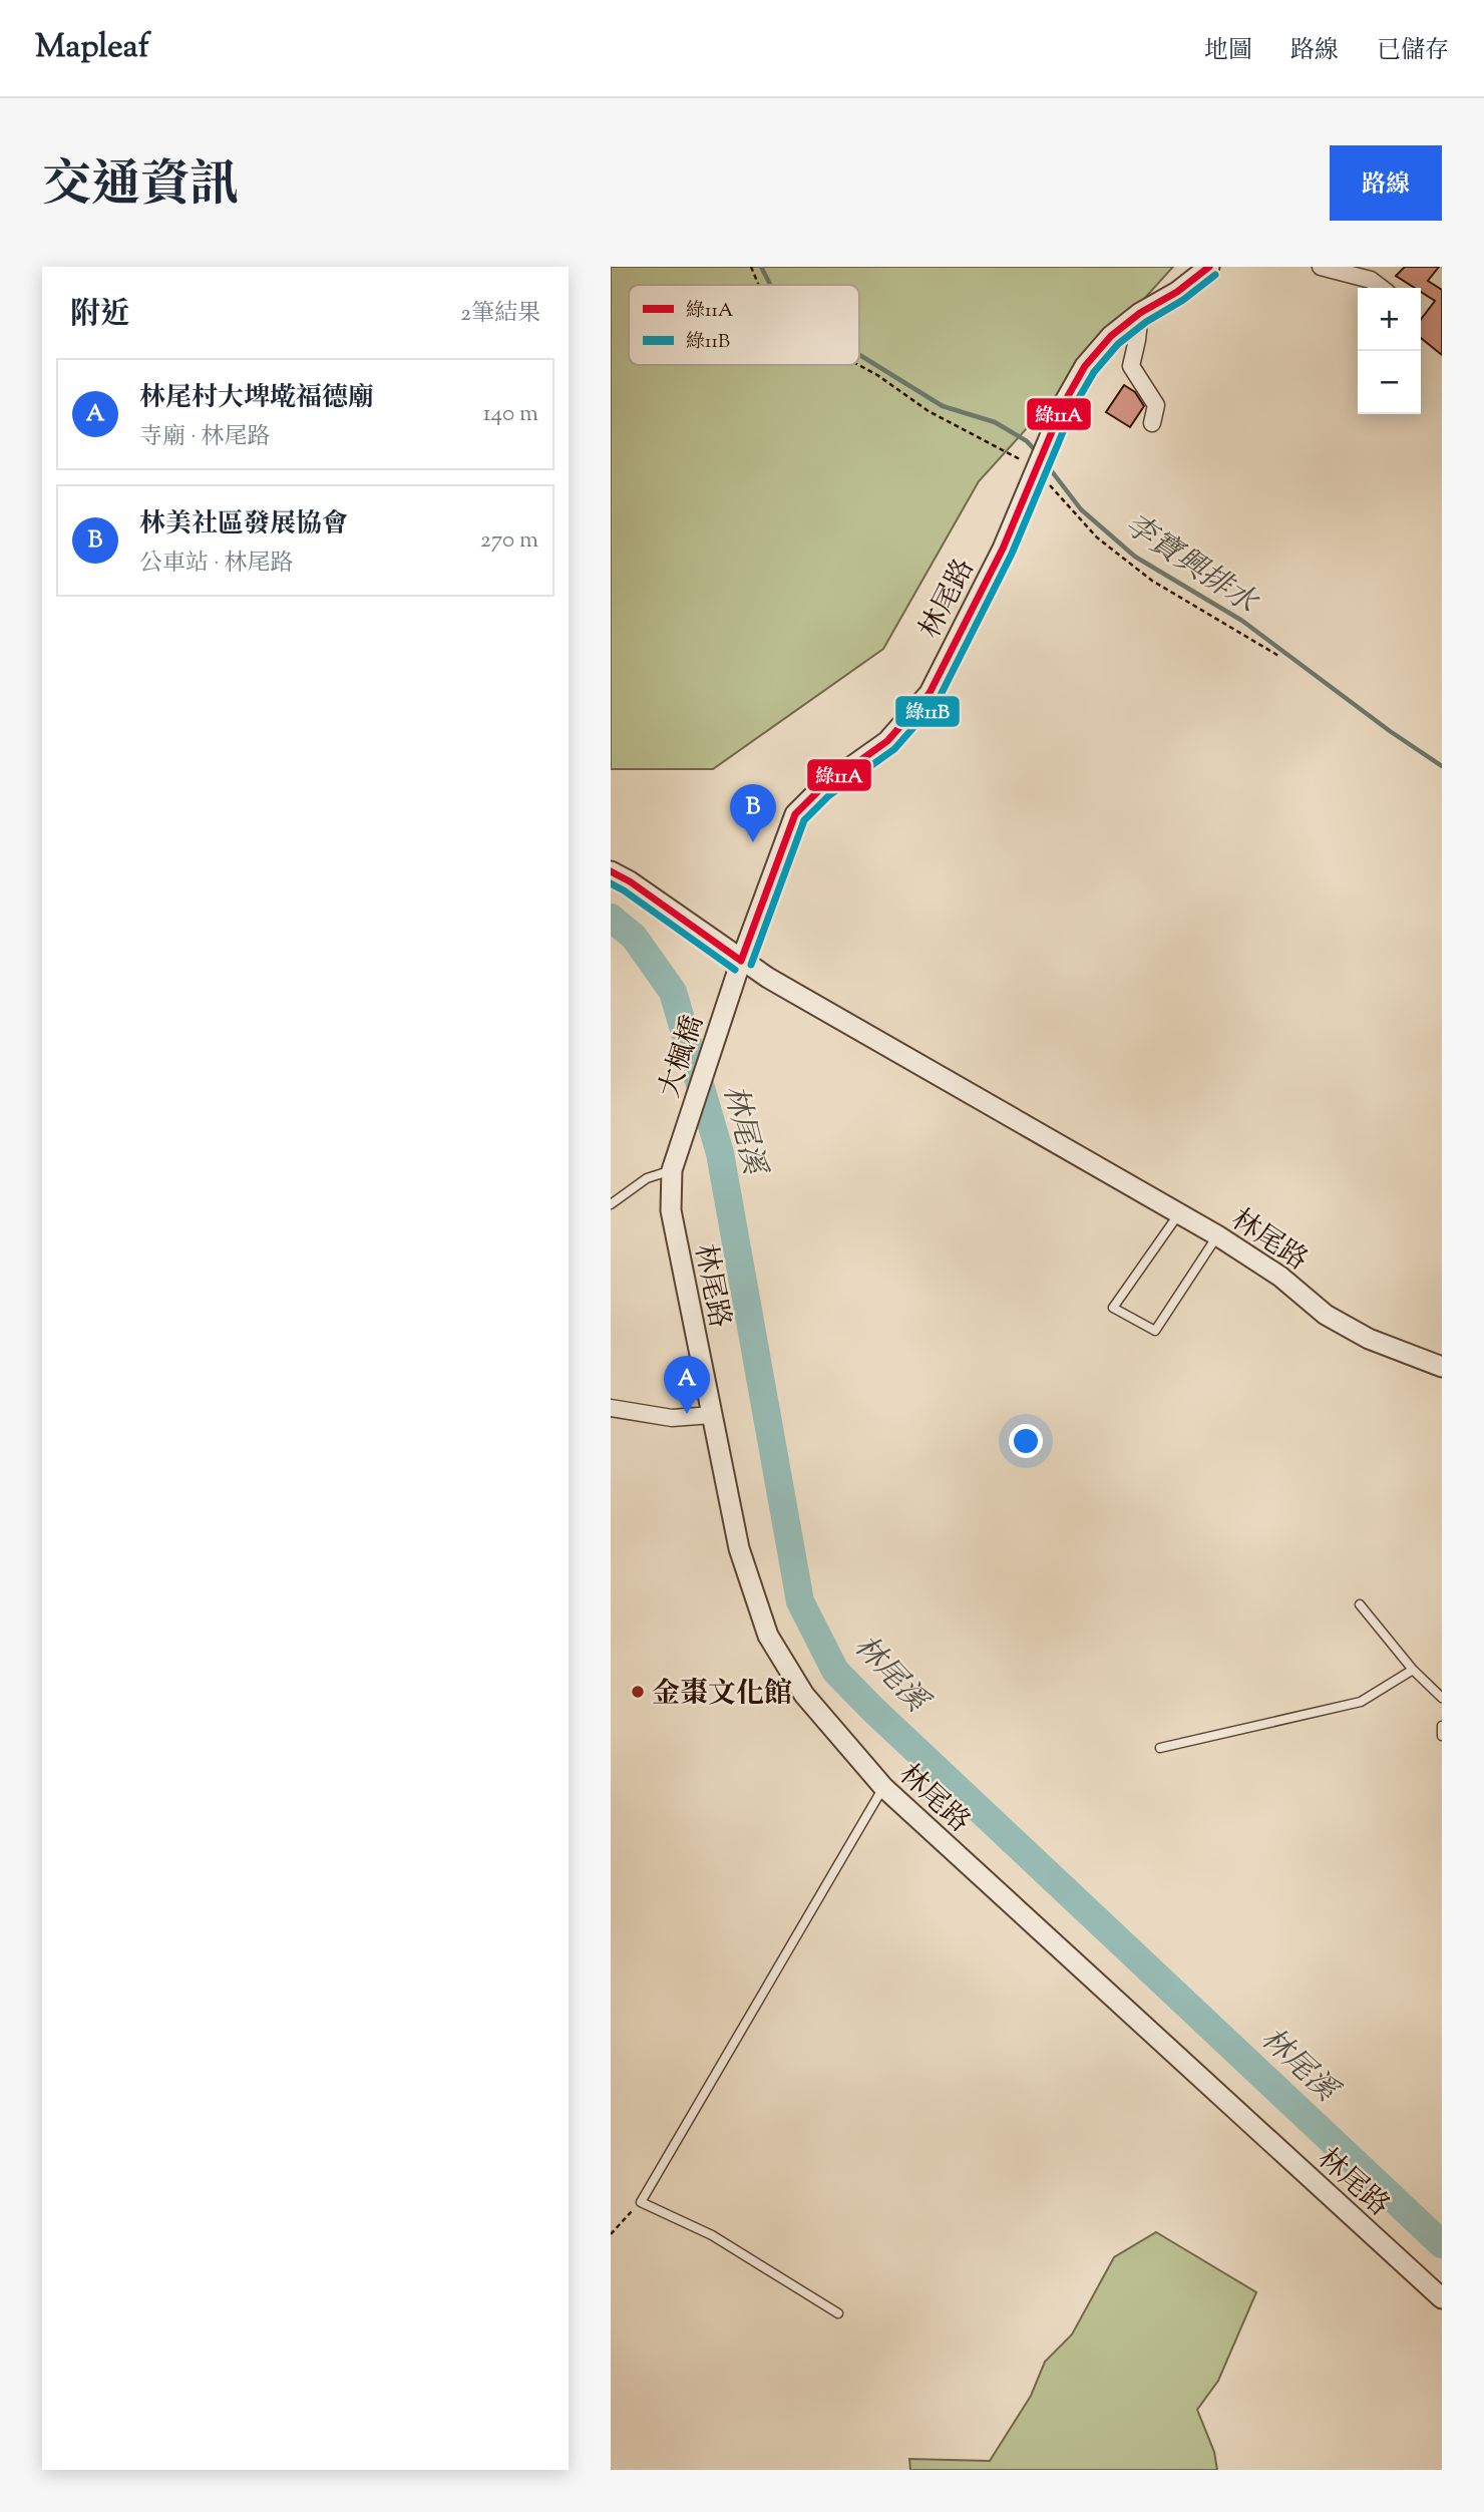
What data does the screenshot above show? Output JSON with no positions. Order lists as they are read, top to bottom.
{
  "streets": {
    "street": ["林尾路", "大楓橋"]
  },
  "crossings": [
    ["林尾路", "大楓橋"]
  ],
  "water": ["李寶興排水", "林尾溪"],
  "places": ["金棗文化館"],
  "lines": ["transit line 綠11A", "transit line 綠11B"],
  "legend": ["綠11A", "綠11B"],
  "page": {
    "header": "Mapleaf",
    "nav": ["地圖", "路線", "已儲存"],
    "title": "交通資訊",
    "buttons": "路線",
    "heading": ["附近", "2筆結果"],
    "map_buttons": ["+", "−"],
    "list": [
      {
        "mark": "A",
        "name": "林尾村大埤墘福德廟",
        "note": "寺廟 · 林尾路",
        "value": "140 m"
      },
      {
        "mark": "B",
        "name": "林美社區發展協會",
        "note": "公車站 · 林尾路",
        "value": "270 m"
      }
    ],
    "pins": ["B", "A"]
  }
}
